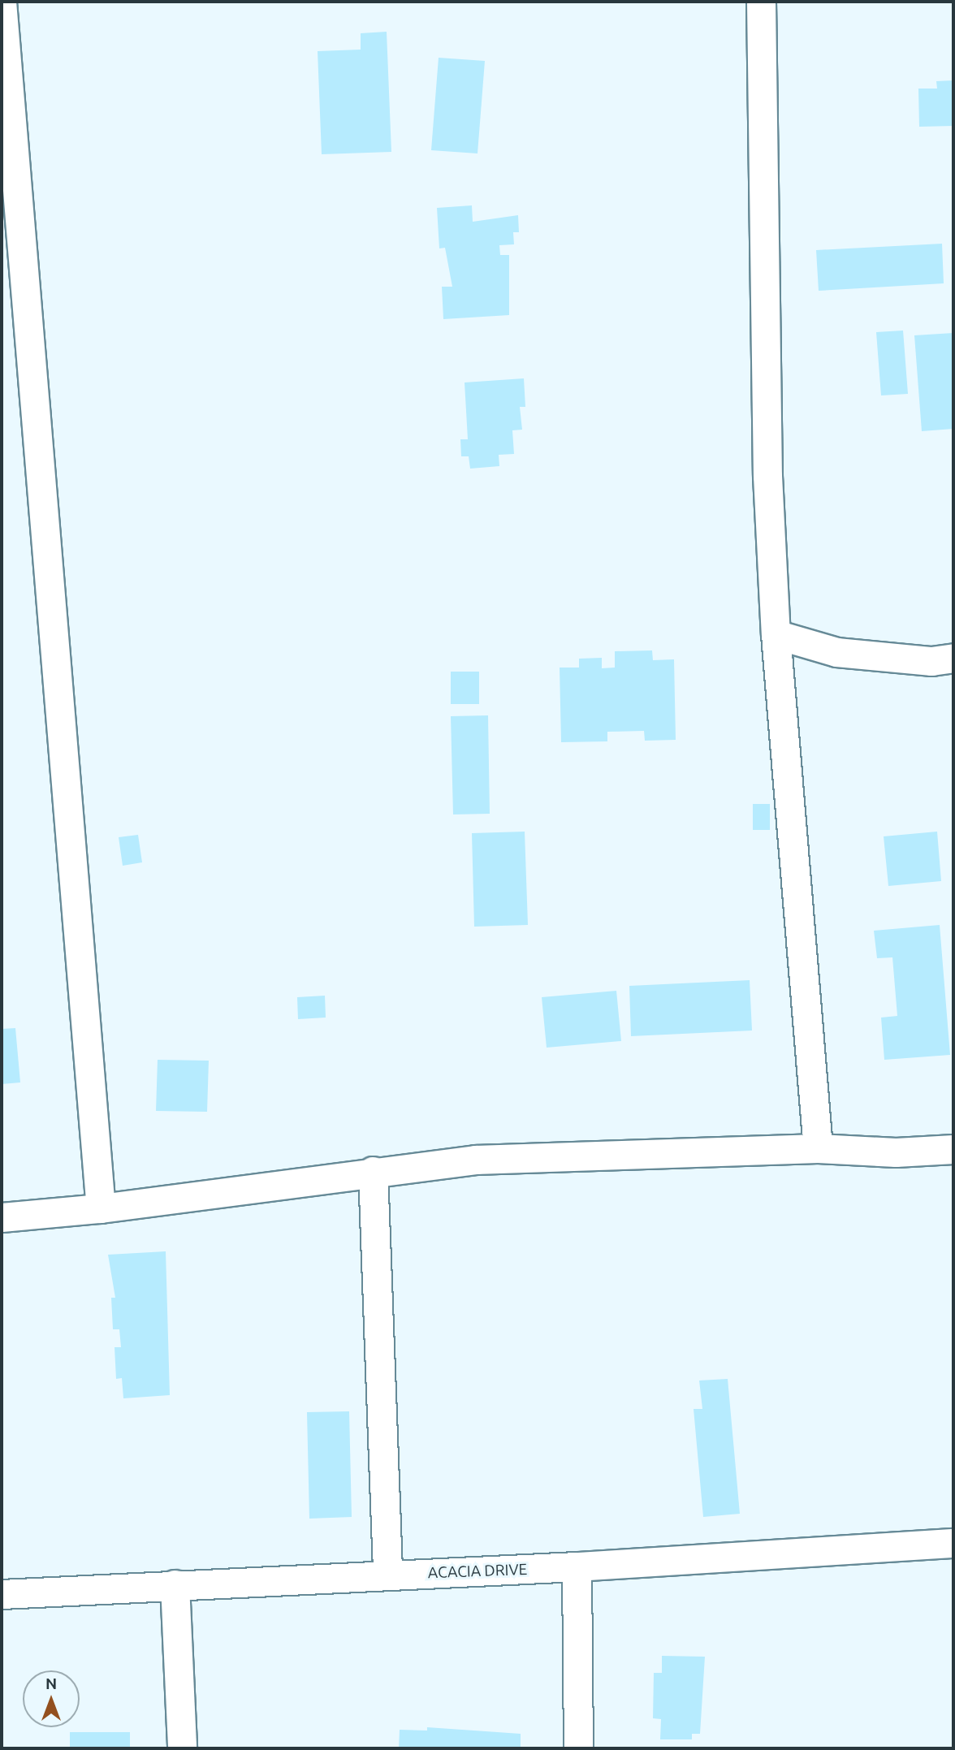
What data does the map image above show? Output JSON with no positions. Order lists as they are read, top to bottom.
{
  "streets": {
    "street": ["ACACIA DRIVE"]
  },
  "north": "top"
}
